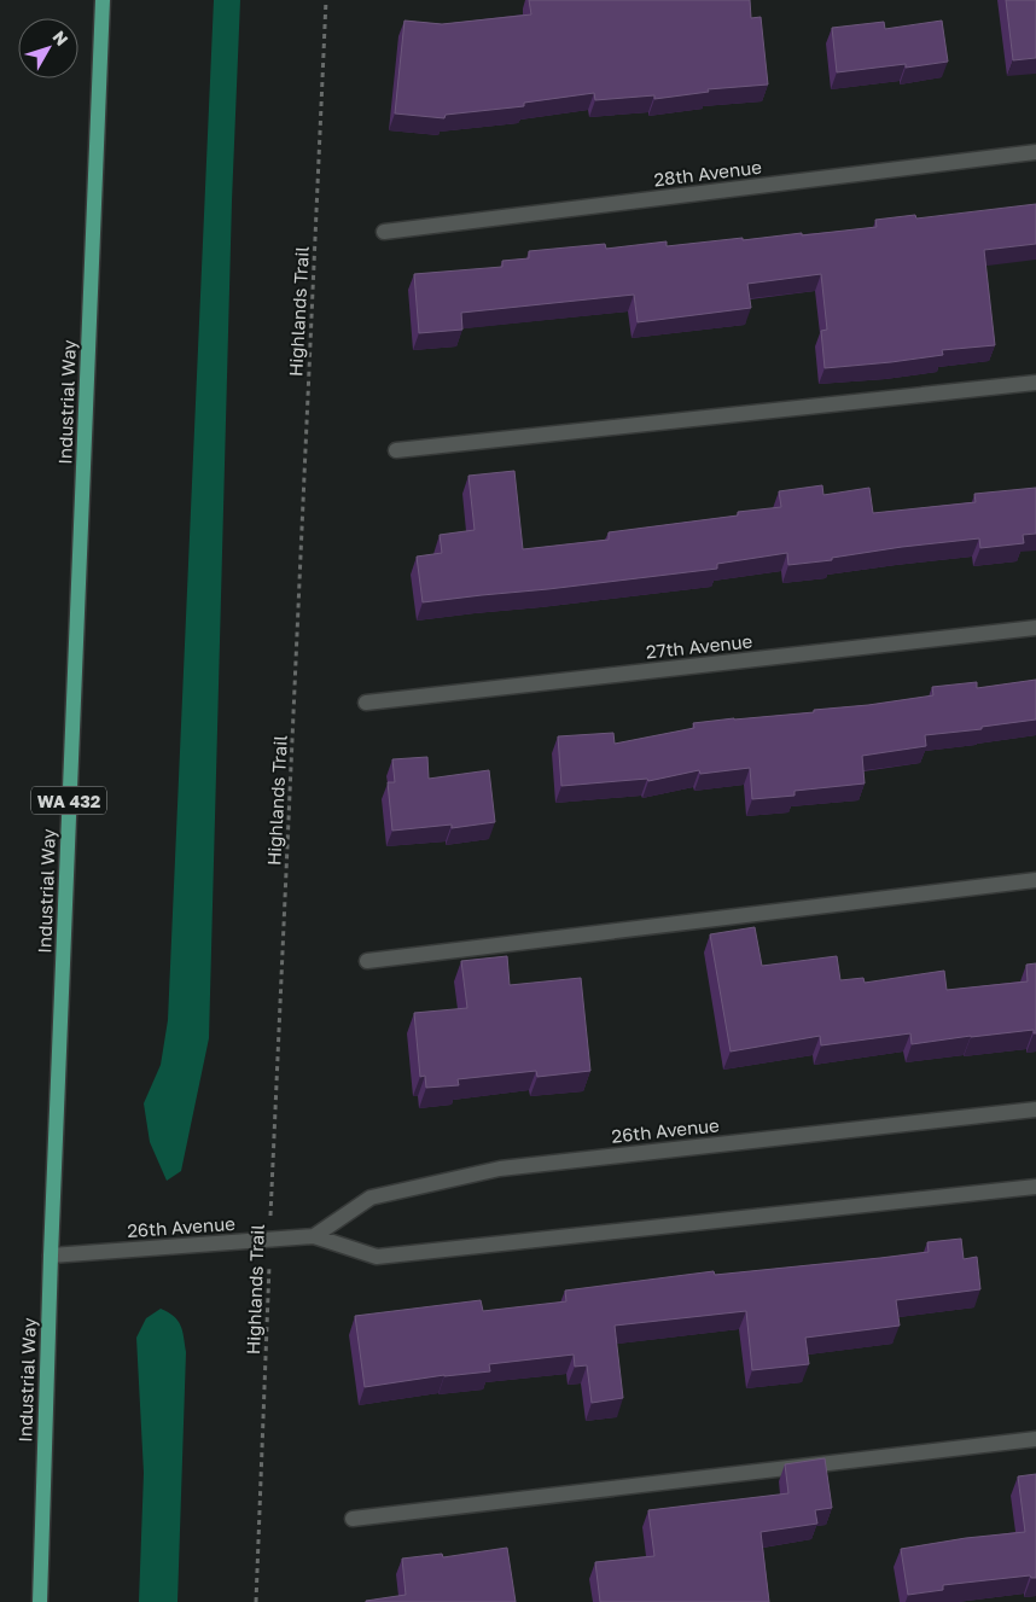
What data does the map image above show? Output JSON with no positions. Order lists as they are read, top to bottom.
{
  "streets": {
    "main road": ["Industrial Way", "WA 432"],
    "street": ["28th Avenue", "27th Avenue", "26th Avenue"],
    "path": ["Highlands Trail"]
  },
  "crossings": [
    ["Highlands Trail", "26th Avenue"],
    ["Industrial Way", "26th Avenue"]
  ],
  "north": "top right"
}
